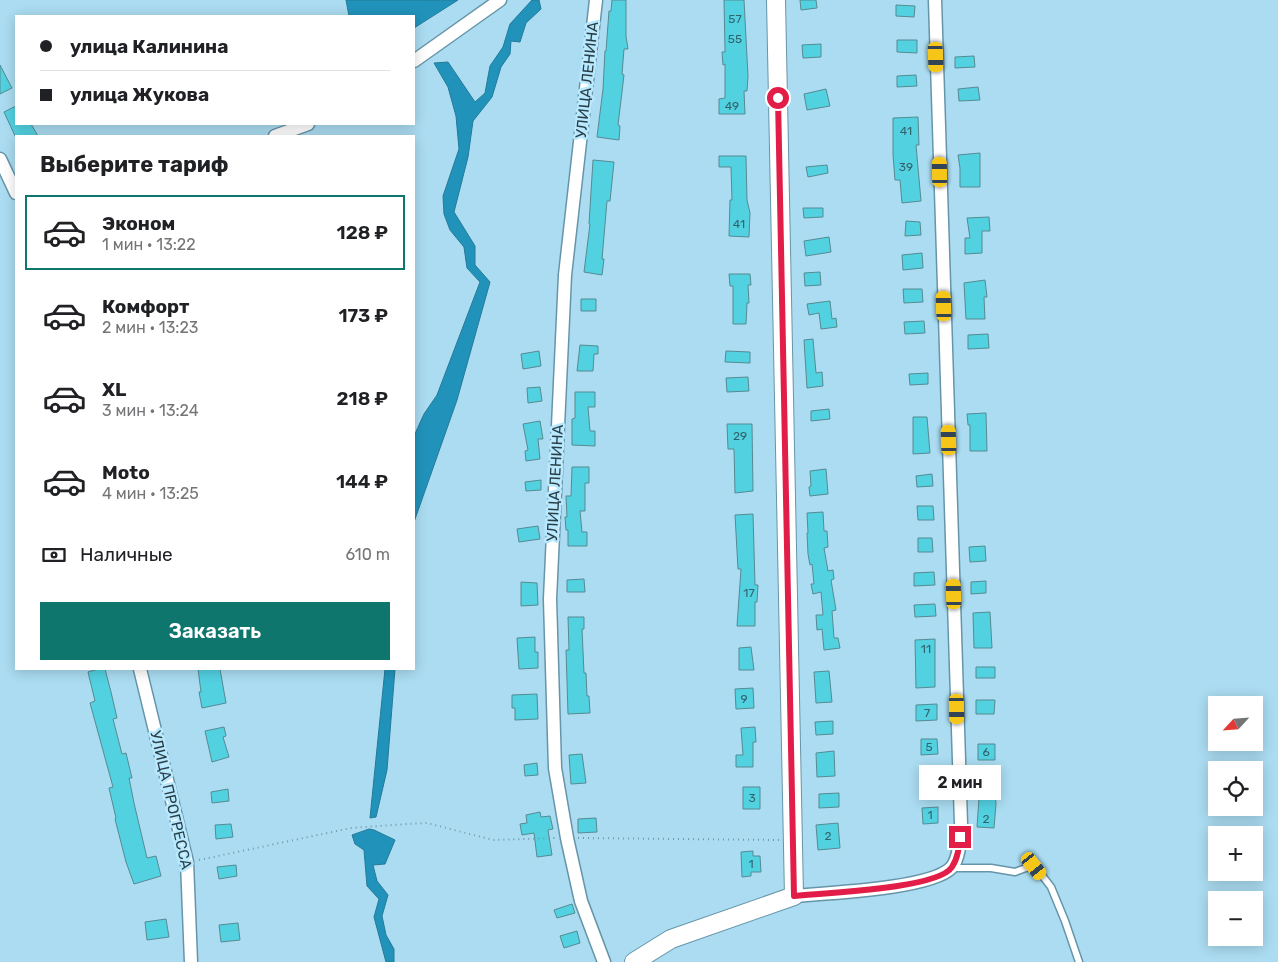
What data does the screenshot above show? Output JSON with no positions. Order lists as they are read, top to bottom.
{
  "streets": {
    "street": ["УЛИЦА ЛЕНИНА", "УЛИЦА ПРОГРЕССА"]
  },
  "house_numbers": [
    "57",
    "55",
    "49",
    "41",
    "39",
    "41",
    "29",
    "17",
    "11",
    "9",
    "7",
    "5",
    "6",
    "3",
    "1",
    "2",
    "2",
    "1"
  ],
  "north": "bottom left",
  "page": {
    "banner": ["улица Калинина", "улица Жукова"],
    "heading": "Выберите тариф",
    "list": [
      {
        "name": "Эконом",
        "note": "1 мин · 13:22",
        "value": "128 ₽"
      },
      {
        "name": "Комфорт",
        "note": "2 мин · 13:23",
        "value": "173 ₽"
      },
      {
        "name": "XL",
        "note": "3 мин · 13:24",
        "value": "218 ₽"
      },
      {
        "name": "Moto",
        "note": "4 мин · 13:25",
        "value": "144 ₽"
      }
    ],
    "pay": ["Наличные", "610 m"],
    "buttons": "Заказать",
    "map_buttons": ["+", "−"],
    "bubble": "2 мин"
  }
}
